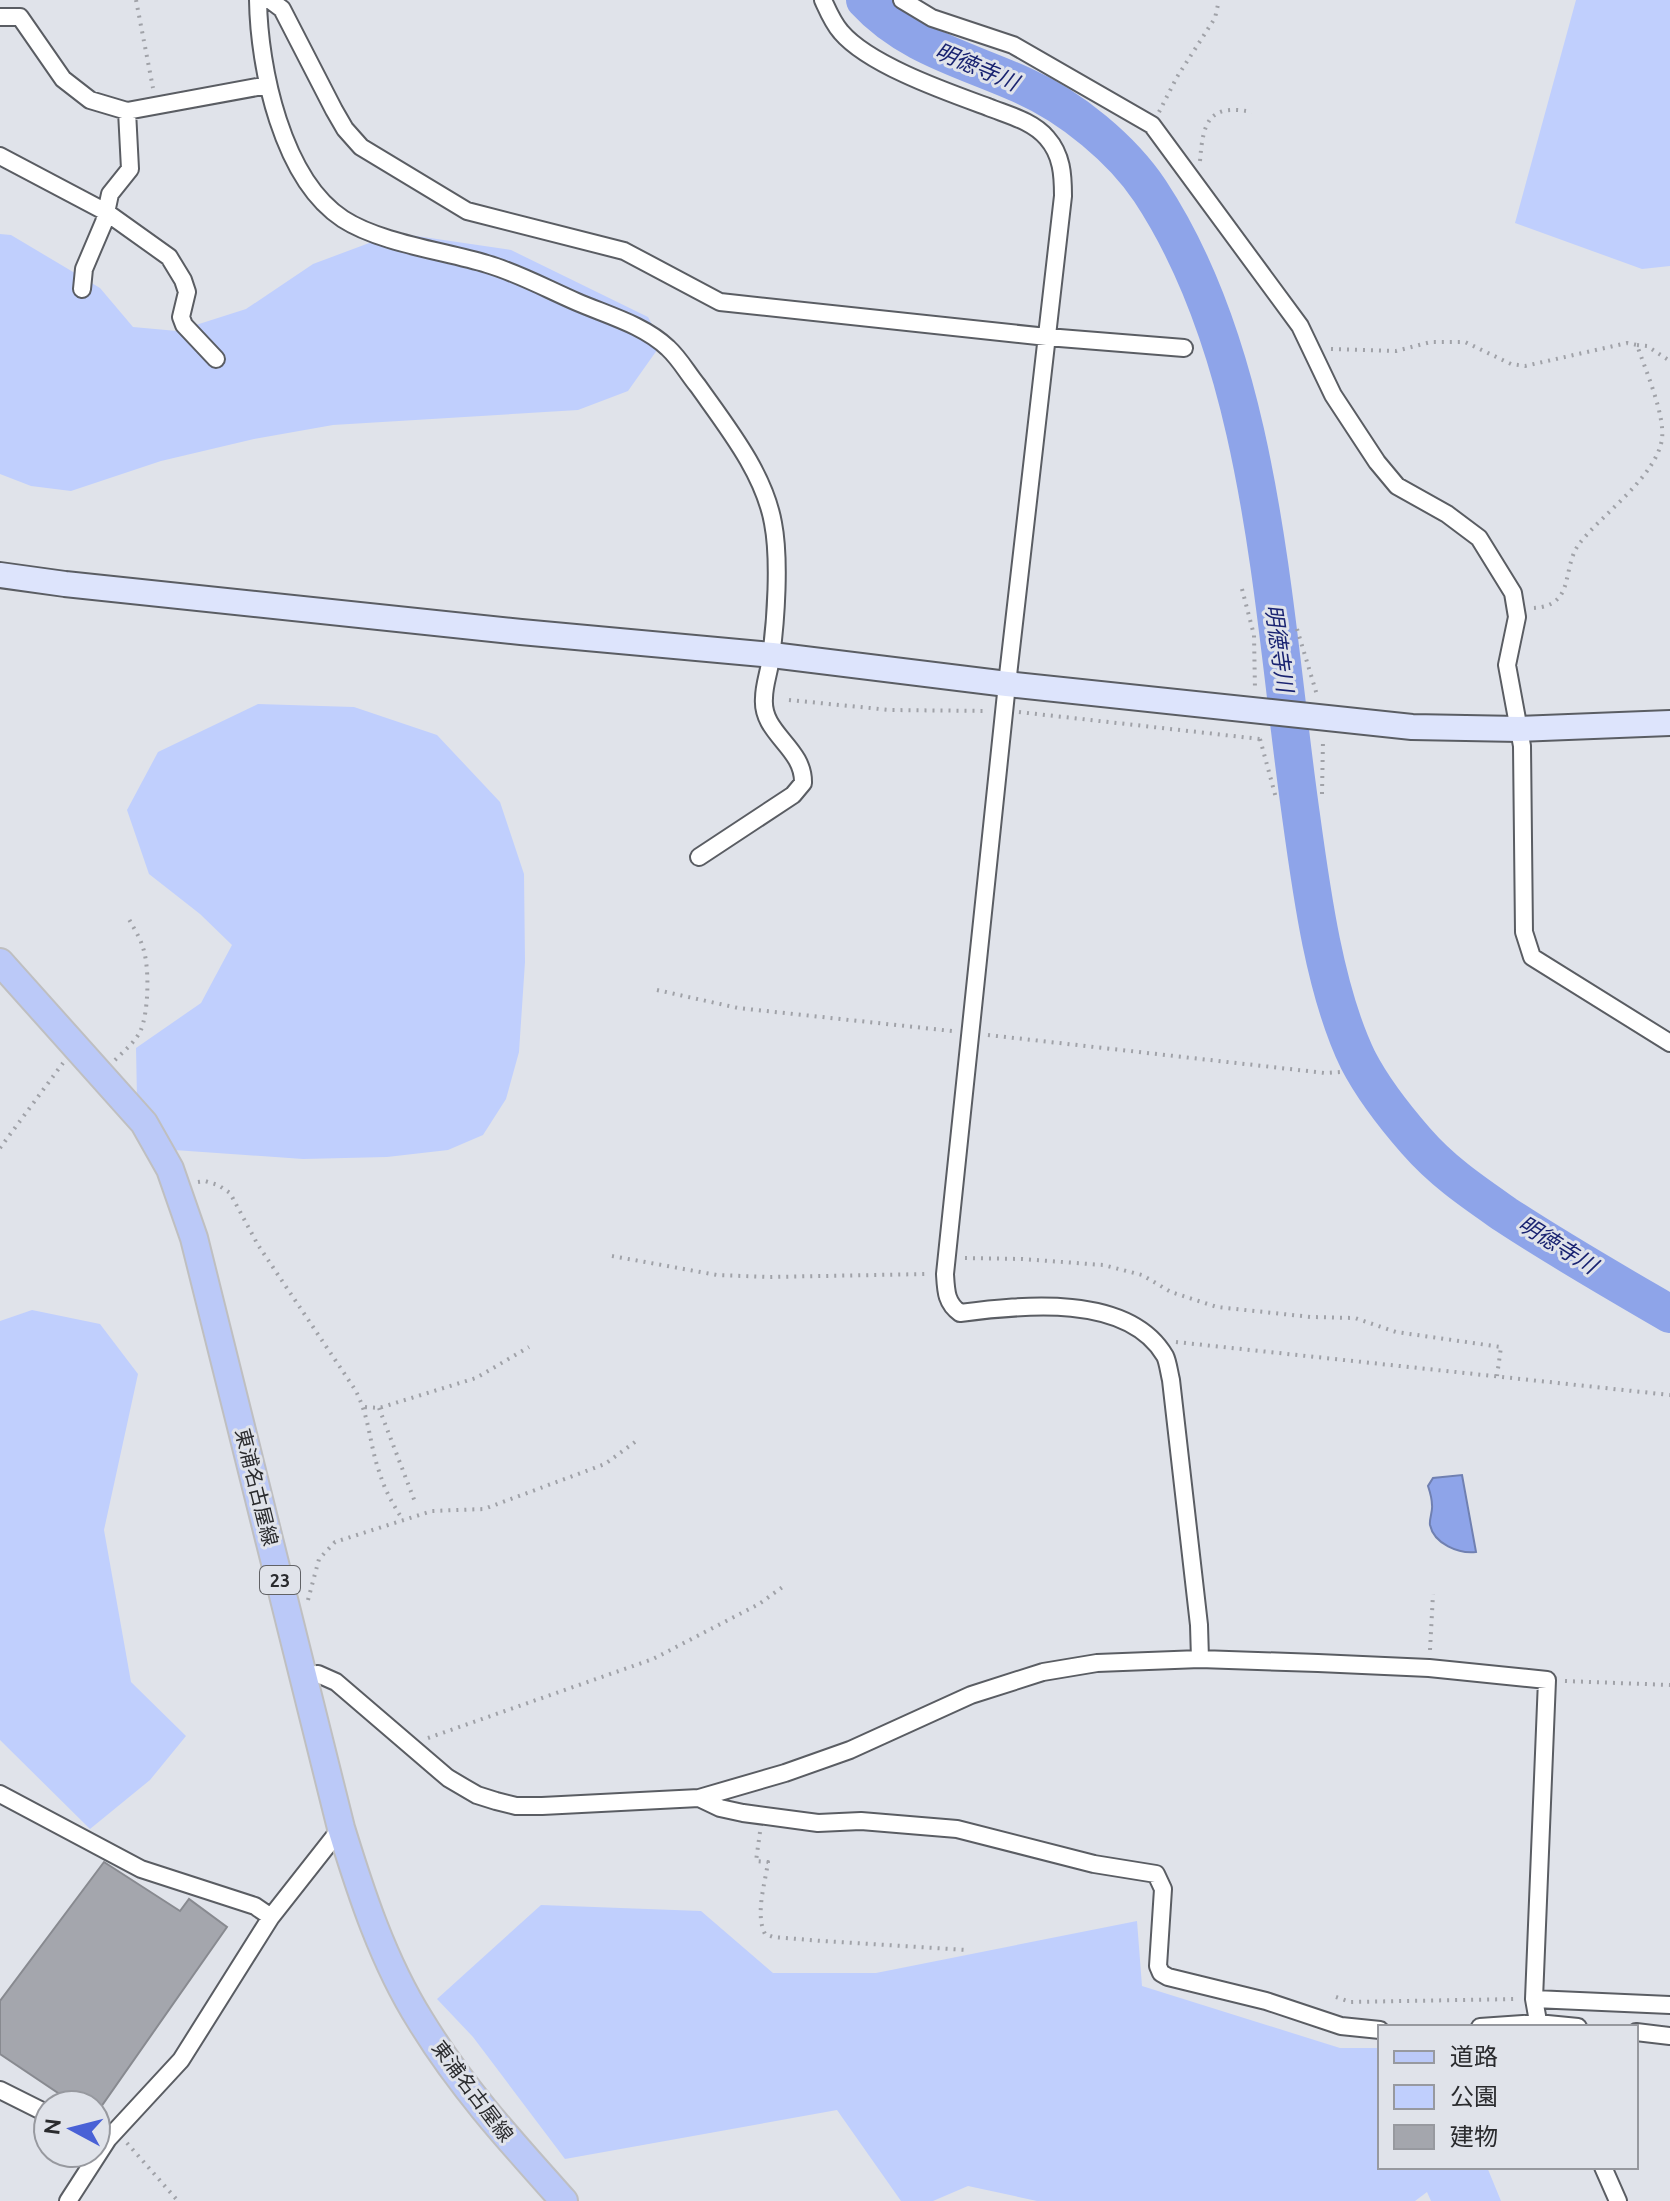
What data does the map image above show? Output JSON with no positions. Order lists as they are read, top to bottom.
{
  "streets": {
    "main road": ["東浦名古屋線", "23"]
  },
  "water": ["明徳寺川"],
  "legend": ["道路", "公園", "建物"],
  "north": "left"
}
